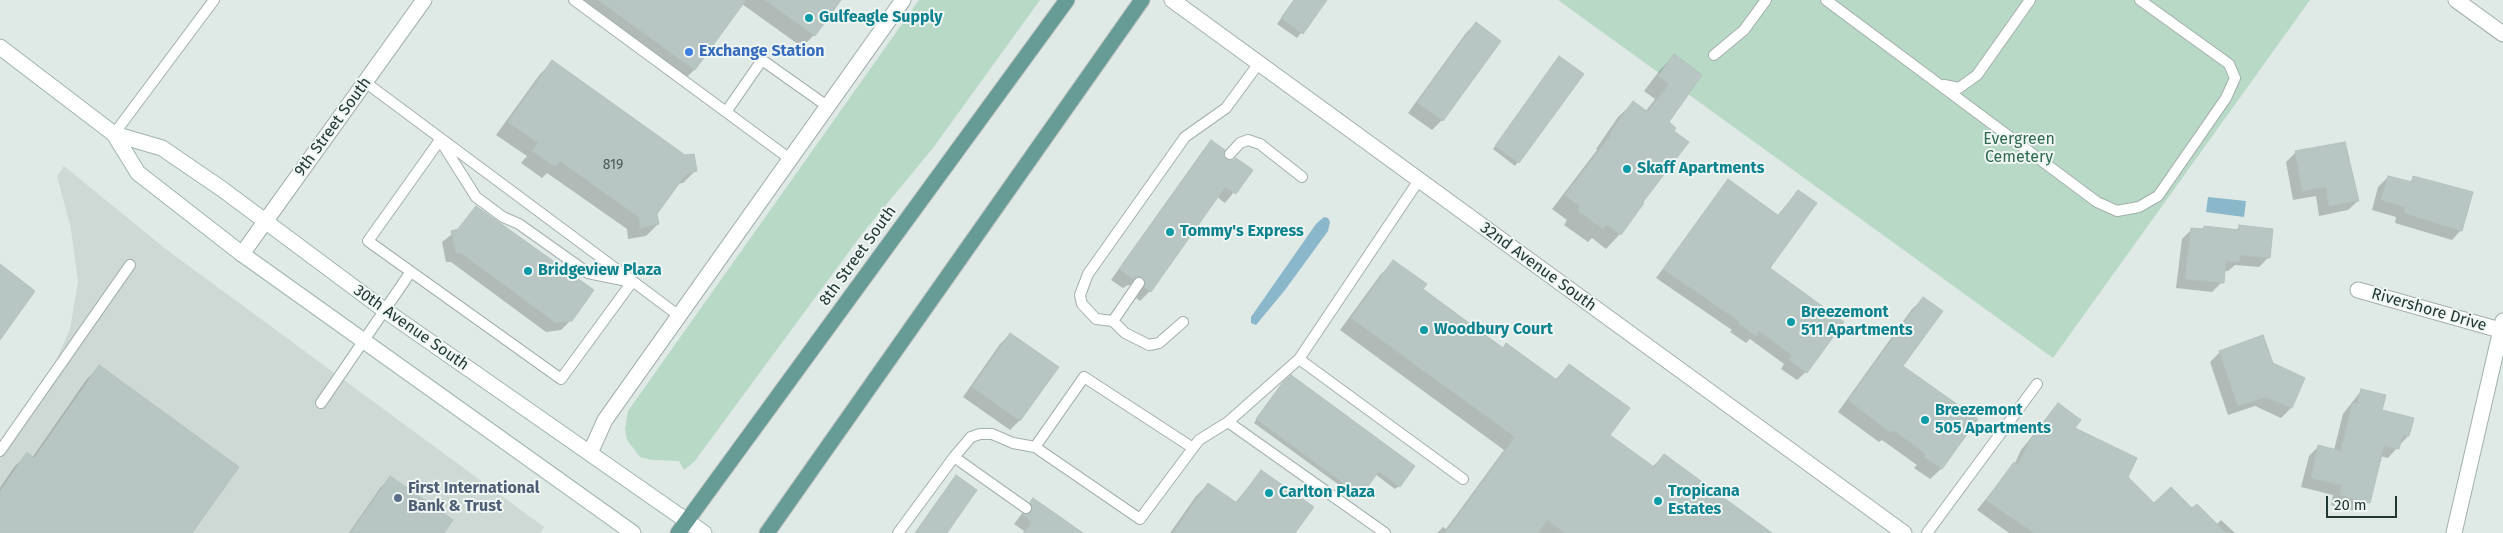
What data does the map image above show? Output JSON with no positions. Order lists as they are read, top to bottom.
{
  "streets": {
    "main road": ["8th Street South"],
    "street": [
      "9th Street South",
      "32nd Avenue South",
      "Rivershore Drive",
      "30th Avenue South"
    ]
  },
  "crossings": [
    ["9th Street South", "30th Avenue South"],
    ["8th Street South", "30th Avenue South"]
  ],
  "parks": ["Evergreen Cemetery"],
  "places": [
    "Gulfeagle Supply",
    "Exchange Station",
    "Skaff Apartments",
    "Tommy's Express",
    "Bridgeview Plaza",
    "Breezemont 511 Apartments",
    "Woodbury Court",
    "Breezemont 505 Apartments",
    "Carlton Plaza",
    "First International Bank & Trust",
    "Tropicana Estates"
  ],
  "house_numbers": ["819"],
  "scale_bar": "20 m"
}
